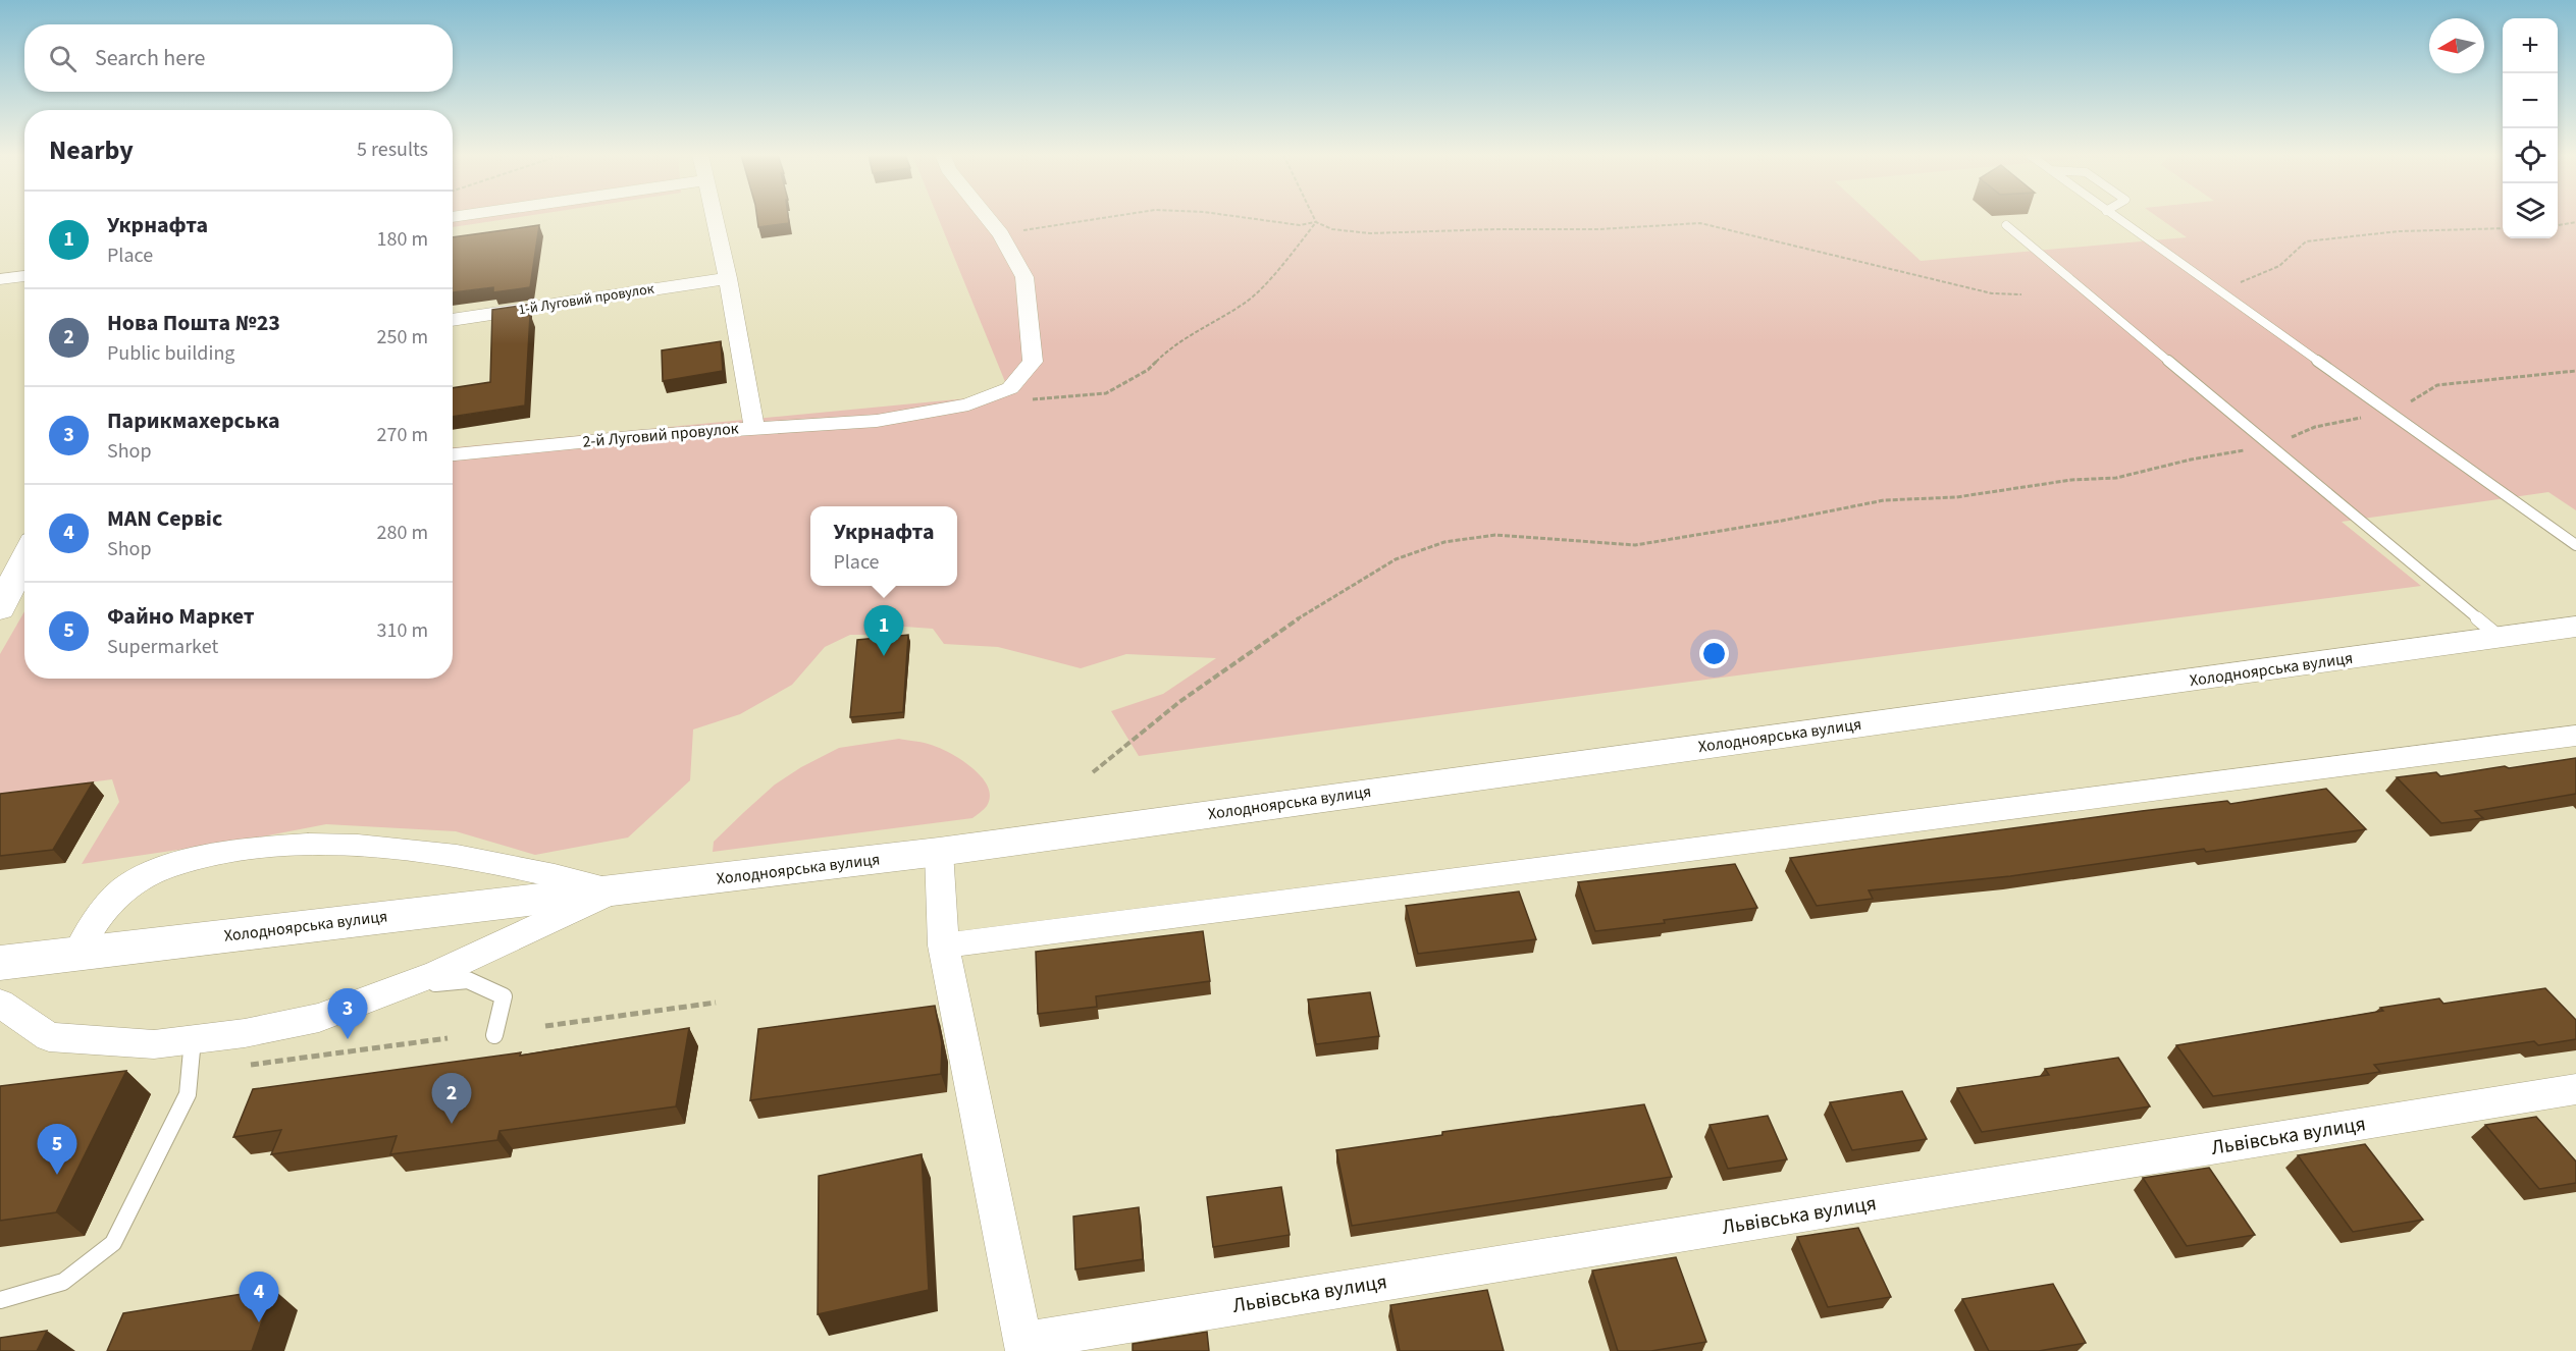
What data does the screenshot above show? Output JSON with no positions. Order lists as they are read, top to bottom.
{
  "streets": {
    "main road": ["Холодноярська вулиця"],
    "street": ["1-й Луговий провулок", "2-й Луговий провулок", "Львівська вулиця"]
  },
  "north": "left",
  "page": {
    "map_buttons": ["+", "−"],
    "search": "Search here",
    "heading": ["Nearby", "5 results"],
    "list": [
      {
        "mark": "1",
        "name": "Укрнафта",
        "note": "Place",
        "value": "180 m"
      },
      {
        "mark": "2",
        "name": "Нова Пошта №23",
        "note": "Public building",
        "value": "250 m"
      },
      {
        "mark": "3",
        "name": "Парикмахерська",
        "note": "Shop",
        "value": "270 m"
      },
      {
        "mark": "4",
        "name": "MAN Сервіс",
        "note": "Shop",
        "value": "280 m"
      },
      {
        "mark": "5",
        "name": "Файно Маркет",
        "note": "Supermarket",
        "value": "310 m"
      }
    ],
    "popup": ["Укрнафта", "Place"],
    "pins": [
      "1",
      "3",
      "2",
      "5",
      "4"
    ]
  }
}
